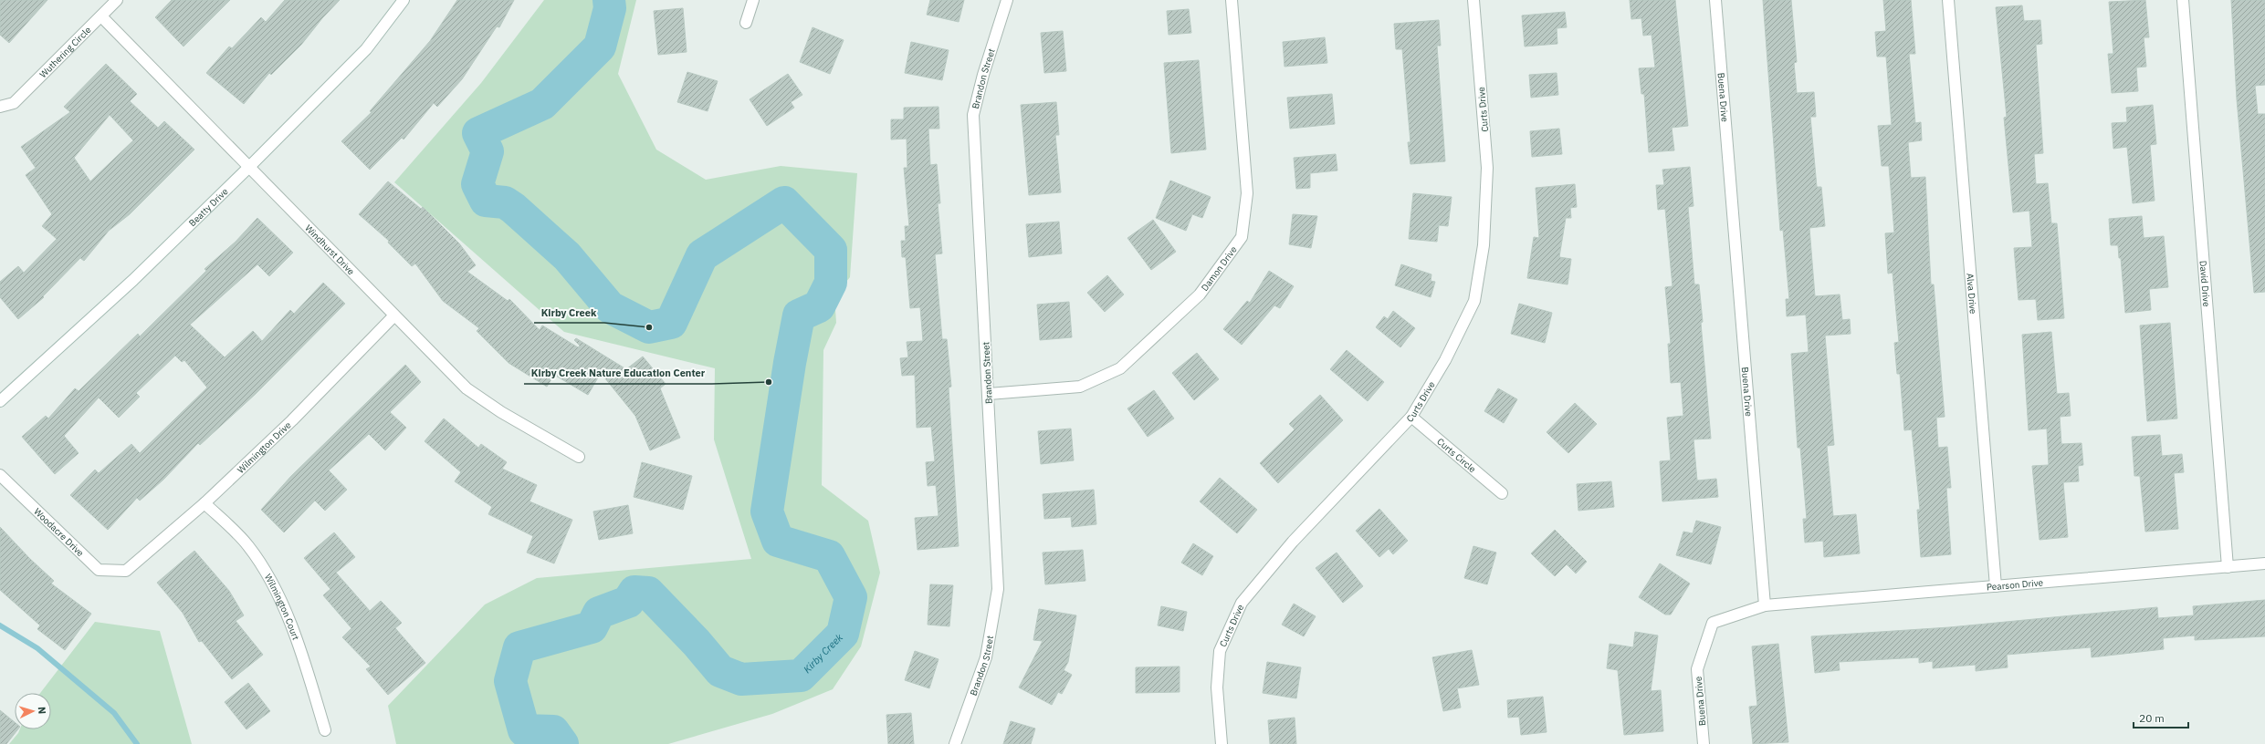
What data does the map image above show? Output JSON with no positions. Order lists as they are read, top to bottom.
{
  "streets": {
    "street": [
      "Wuthering Circle",
      "Brandon Street",
      "Buena Drive",
      "Curts Drive",
      "Beatty Drive",
      "Windhurst Drive",
      "Damon Drive",
      "David Drive",
      "Alva Drive",
      "Wilmington Drive",
      "Curts Circle",
      "Woodacre Drive",
      "Pearson Drive",
      "Wilmington Court"
    ]
  },
  "crossings": [
    ["Wuthering Circle", "Windhurst Drive"],
    ["Brandon Street", "Damon Drive"],
    ["Buena Drive", "Pearson Drive"],
    ["Curts Drive", "Curts Circle"],
    ["Beatty Drive", "Windhurst Drive"],
    ["Windhurst Drive", "Wilmington Drive"],
    ["David Drive", "Pearson Drive"],
    ["Alva Drive", "Pearson Drive"],
    ["Wilmington Drive", "Woodacre Drive"],
    ["Wilmington Drive", "Wilmington Court"]
  ],
  "water": ["Kirby Creek"],
  "places": ["Kirby Creek", "Kirby Creek Nature Education Center"],
  "scale_bar": "20 m",
  "north": "right"
}
